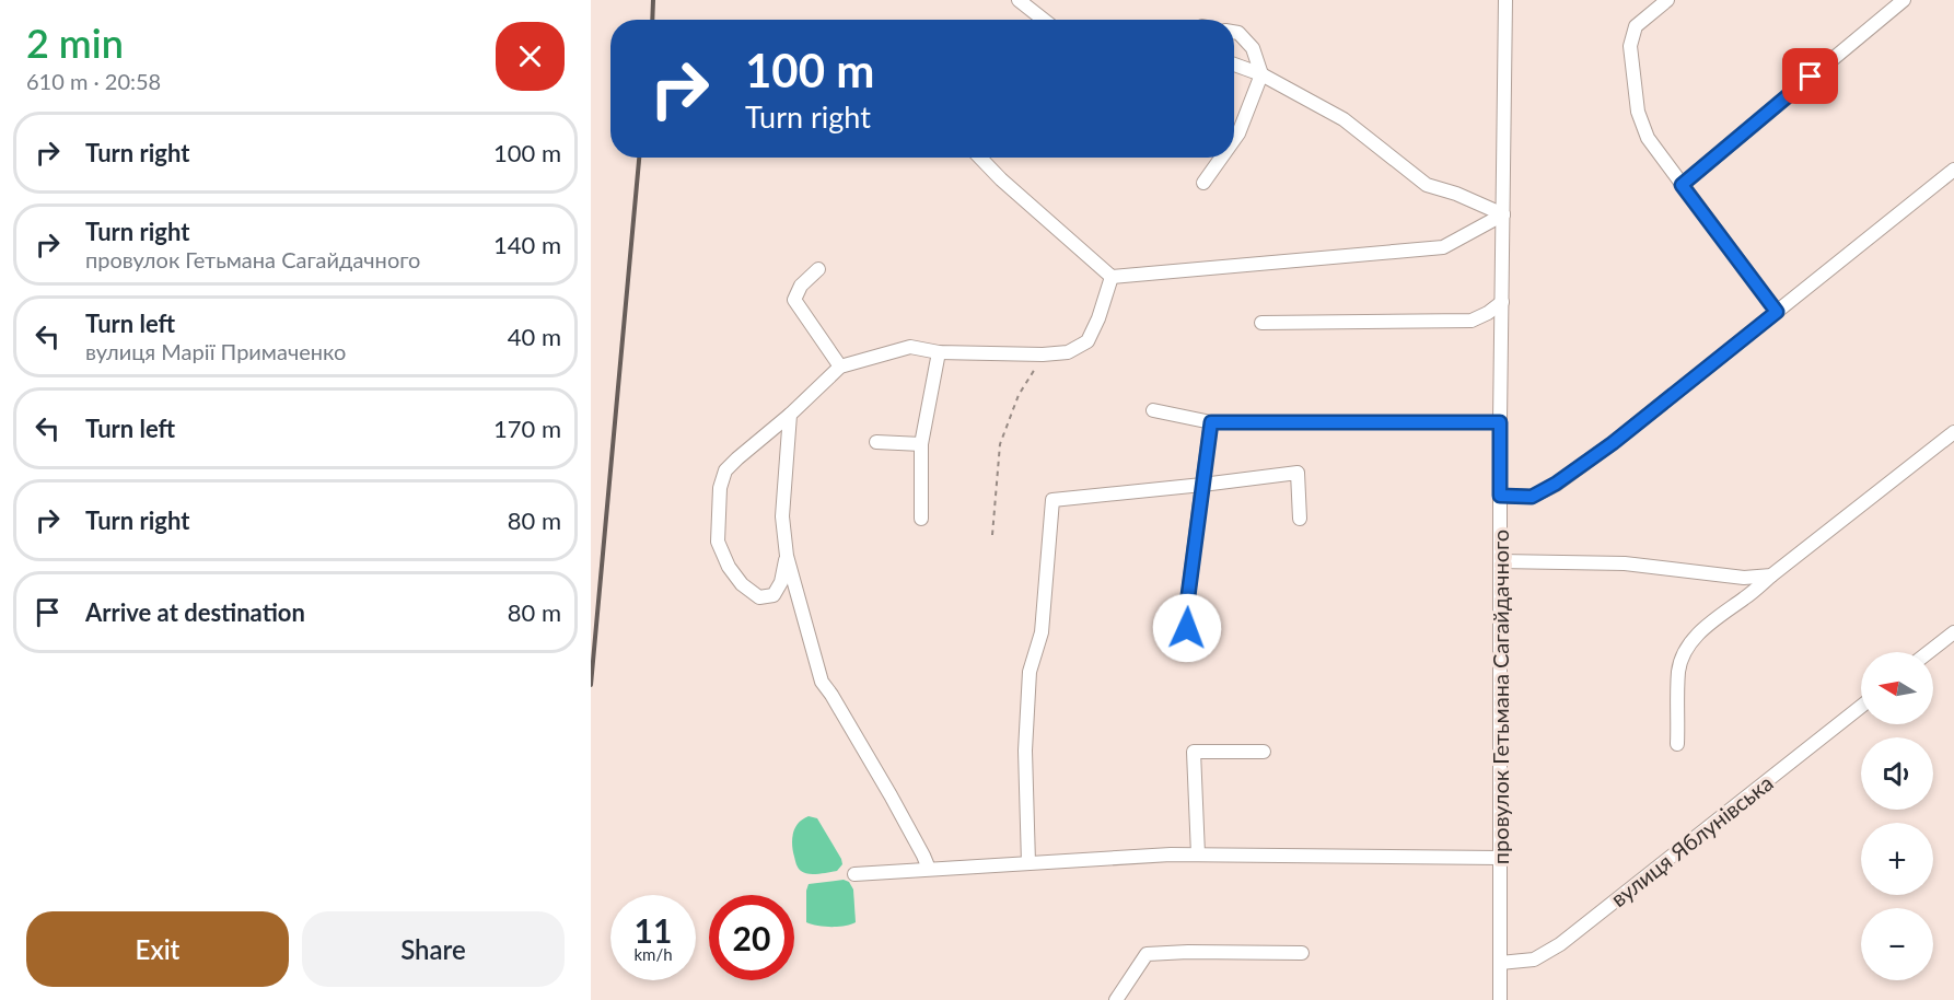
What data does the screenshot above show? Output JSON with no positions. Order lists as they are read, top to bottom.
{
  "streets": {
    "street": ["провулок Гетьмана Сагайдачного", "вулиця Яблунівська"]
  },
  "crossings": [
    ["провулок Гетьмана Сагайдачного", "вулиця Яблунівська"]
  ],
  "north": "left",
  "page": {
    "heading": ["2 min", "610 m · 20:58"],
    "turn": ["100 m", "Turn right"],
    "list": [
      {
        "name": "Turn right",
        "value": "100 m"
      },
      {
        "name": "Turn right",
        "note": "провулок Гетьмана Сагайдачного",
        "value": "140 m"
      },
      {
        "name": "Turn left",
        "note": "вулиця Марії Примаченко",
        "value": "40 m"
      },
      {
        "name": "Turn left",
        "value": "170 m"
      },
      {
        "name": "Turn right",
        "value": "80 m"
      },
      {
        "name": "Arrive at destination",
        "value": "80 m"
      }
    ],
    "map_buttons": ["+", "−"],
    "speed": "11 km/h",
    "limit": "20",
    "buttons": ["Exit", "Share"]
  }
}
